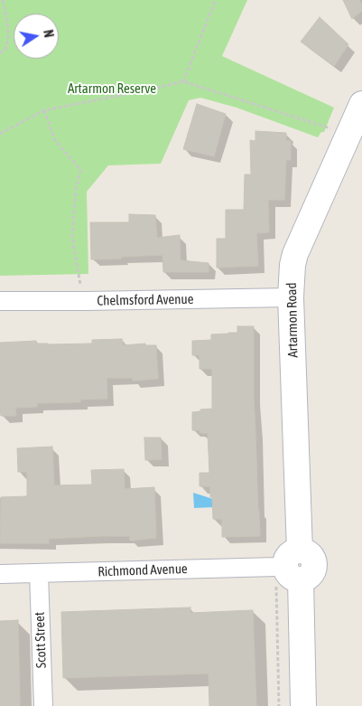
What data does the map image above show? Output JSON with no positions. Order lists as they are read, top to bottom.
{
  "streets": {
    "street": [
      "Chelmsford Avenue",
      "Artarmon Road",
      "Richmond Avenue",
      "Scott Street"
    ]
  },
  "crossings": [
    ["Chelmsford Avenue", "Artarmon Road"],
    ["Artarmon Road", "Richmond Avenue"],
    ["Richmond Avenue", "Scott Street"]
  ],
  "parks": ["Artarmon Reserve"],
  "north": "right"
}
